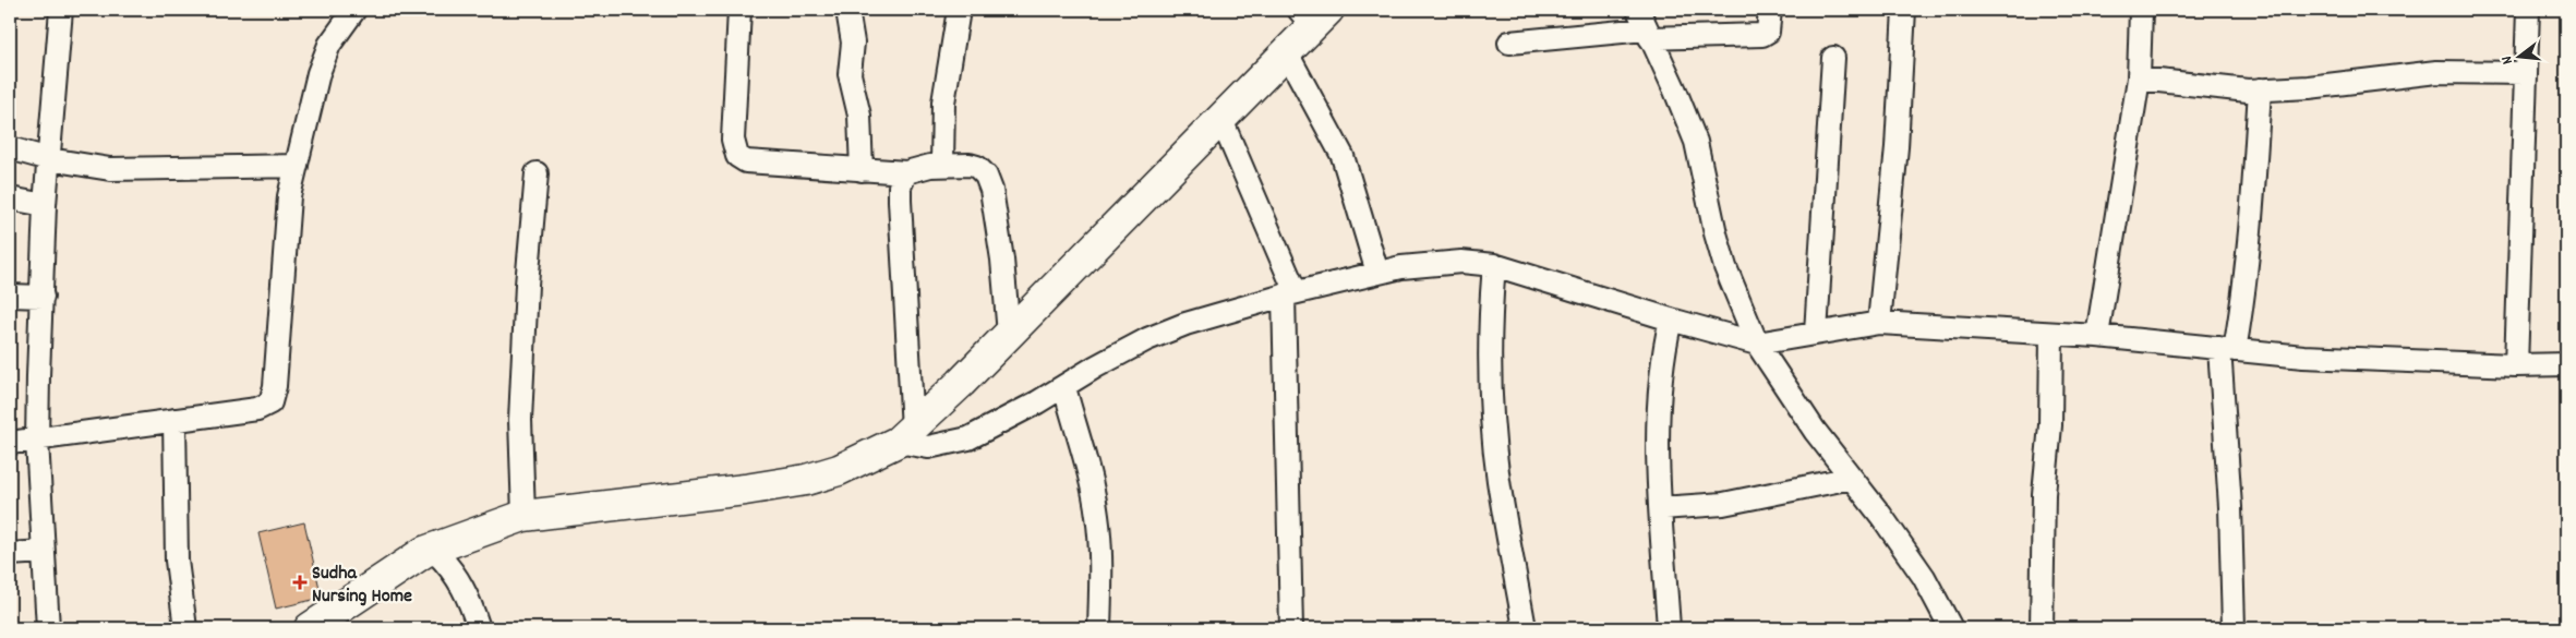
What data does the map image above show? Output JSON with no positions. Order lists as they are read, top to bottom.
{
  "places": {
    "health": ["Sudha Nursing Home"]
  },
  "north": "left"
}
